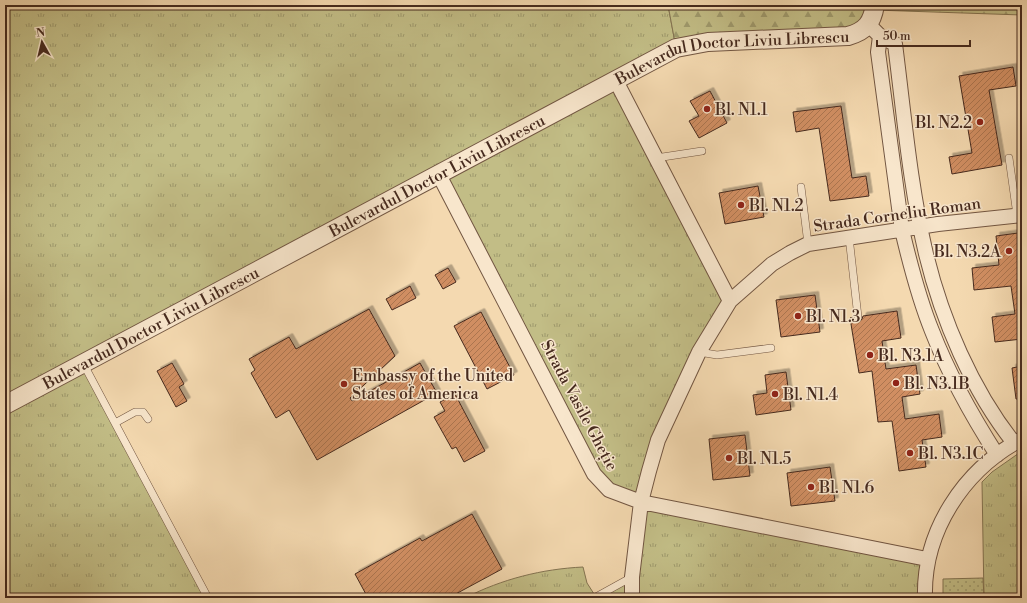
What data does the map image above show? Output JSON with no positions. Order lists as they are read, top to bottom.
{
  "streets": {
    "street": ["Bulevardul Doctor Liviu Librescu", "Strada Corneliu Roman", "Strada Vasile Gheție"]
  },
  "crossings": [
    ["Bulevardul Doctor Liviu Librescu", "Strada Vasile Gheție"],
    ["Strada Corneliu Roman", "Strada Vasile Gheție"]
  ],
  "places": [
    "Bl. N1.1",
    "Bl. N2.2",
    "Bl. N1.2",
    "Bl. N3.2A",
    "Bl. N1.3",
    "Bl. N3.1A",
    "Bl. N3.1B",
    "Embassy of the United States of America",
    "Bl. N1.4",
    "Bl. N3.1C",
    "Bl. N1.5",
    "Bl. N1.6"
  ],
  "scale_bar": "50 m",
  "north": "top"
}
